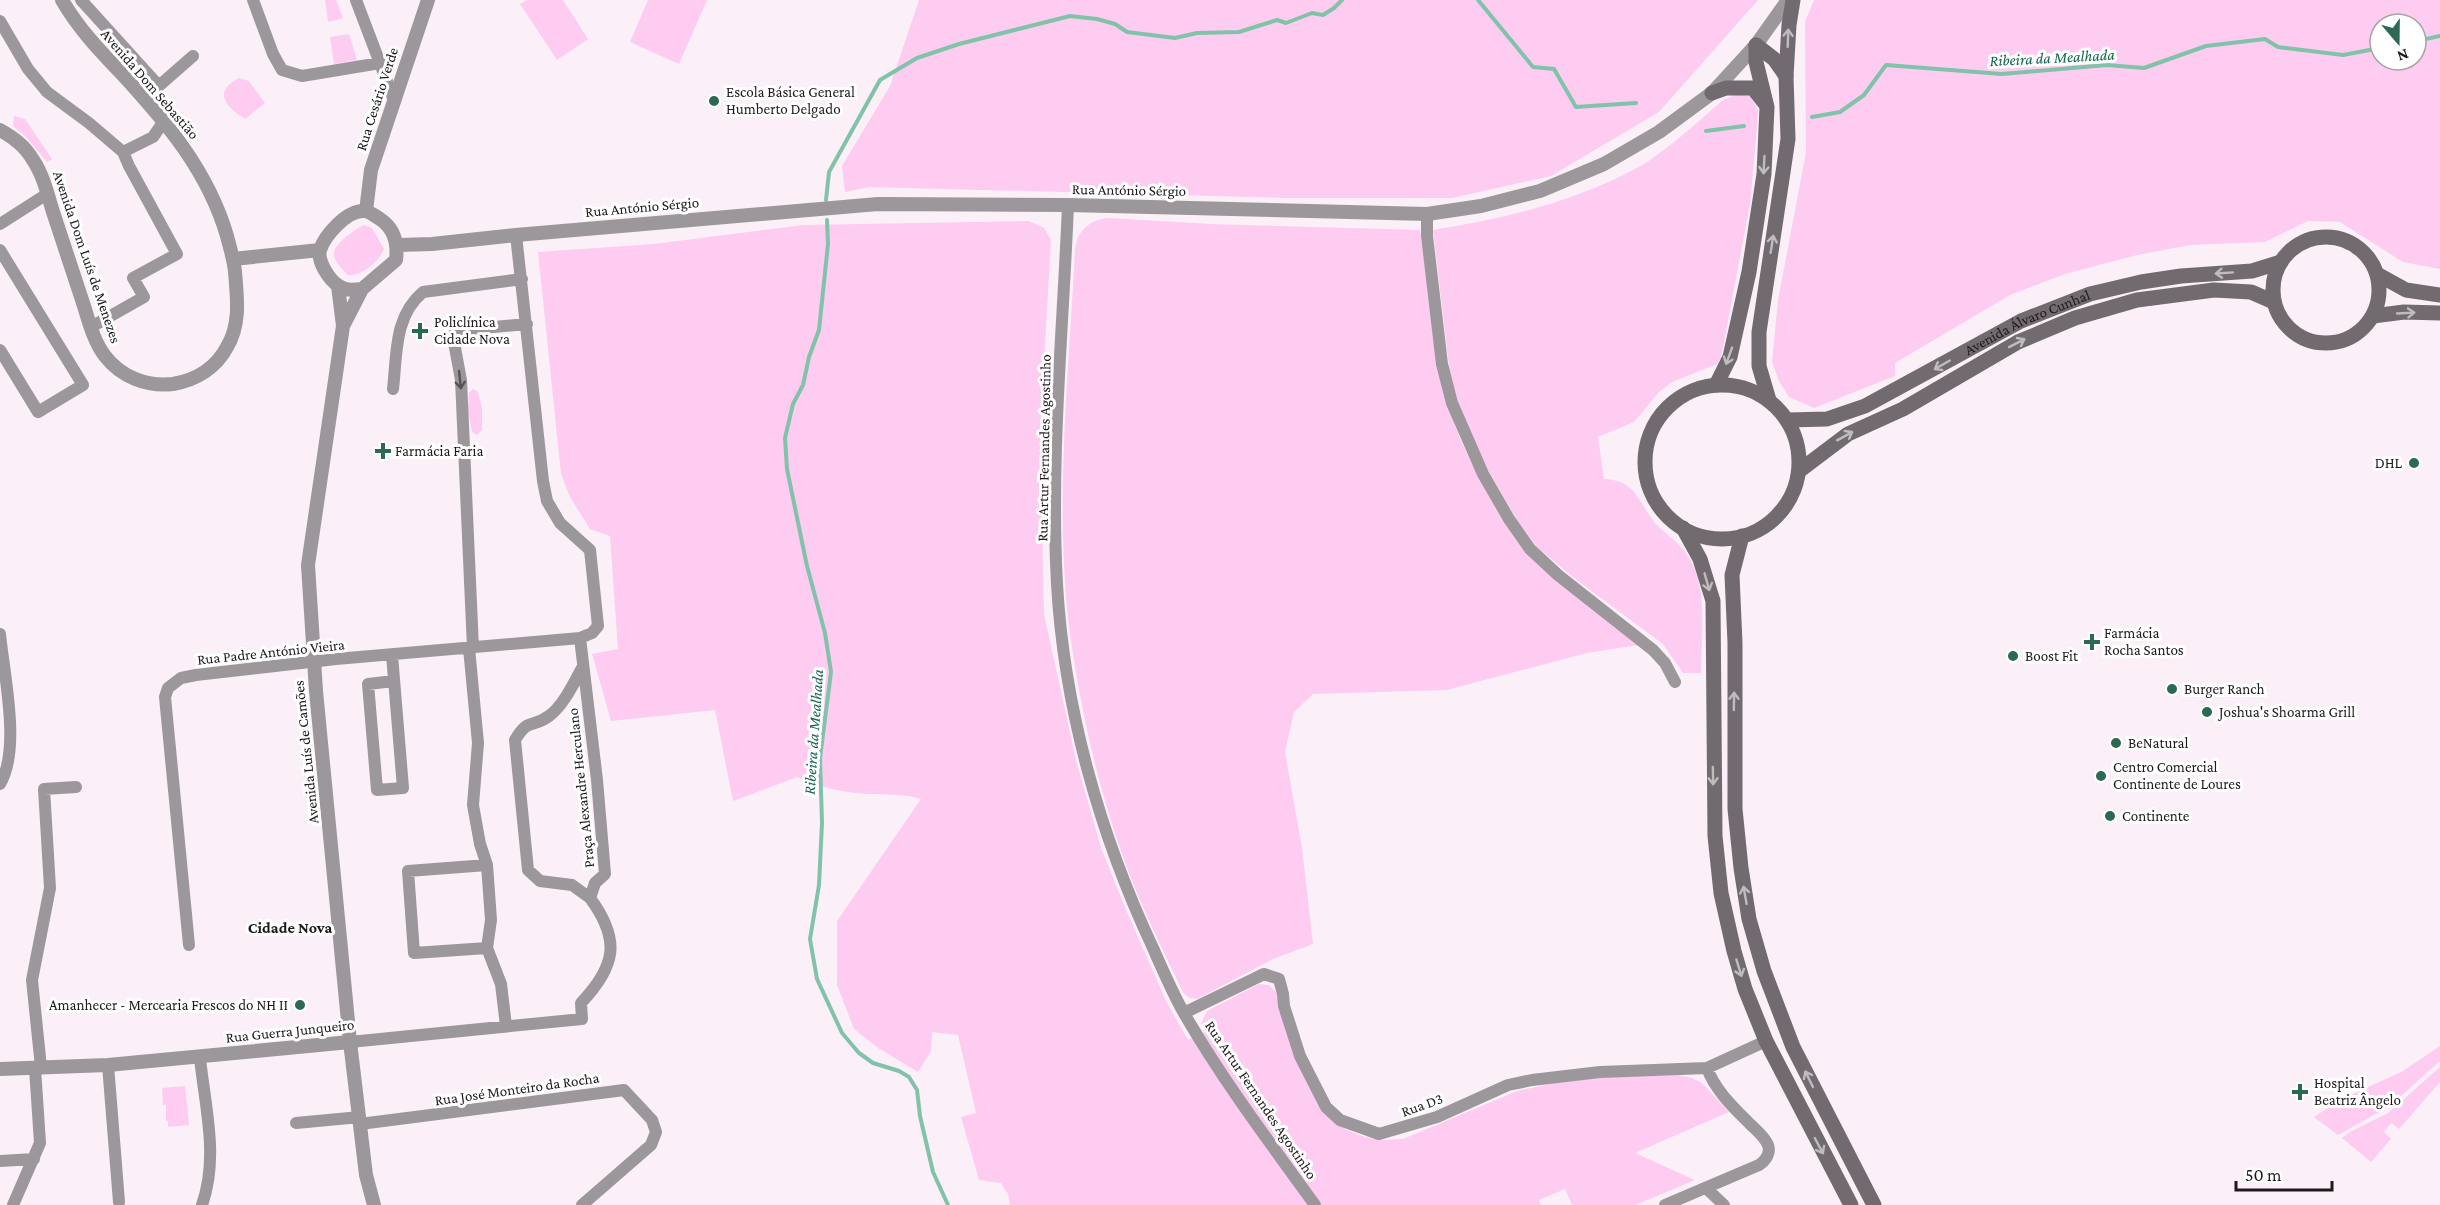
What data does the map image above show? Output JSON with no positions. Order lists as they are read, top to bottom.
{
  "streets": {
    "main road": ["Avenida Álvaro Cunhal"],
    "street": [
      "Avenida Dom Sebastião",
      "Rua Cesário Verde",
      "Rua António Sérgio",
      "Avenida Dom Luís de Menezes",
      "Rua Artur Fernandes Agostinho",
      "Rua Padre António Vieira",
      "Avenida Luís de Camões",
      "Praça Alexandre Herculano",
      "Rua Guerra Junqueiro",
      "Rua José Monteiro da Rocha",
      "Rua D3"
    ]
  },
  "crossings": [
    ["Avenida Dom Sebastião", "Avenida Dom Luís de Menezes"],
    ["Rua Cesário Verde", "Rua António Sérgio"],
    ["Rua António Sérgio", "Rua Artur Fernandes Agostinho"],
    ["Rua Artur Fernandes Agostinho", "Rua D3"],
    ["Rua Padre António Vieira", "Avenida Luís de Camões"],
    ["Rua Padre António Vieira", "Praça Alexandre Herculano"],
    ["Avenida Luís de Camões", "Rua Guerra Junqueiro"],
    ["Avenida Luís de Camões", "Rua José Monteiro da Rocha"],
    ["Praça Alexandre Herculano", "Rua Guerra Junqueiro"]
  ],
  "districts": ["Cidade Nova"],
  "water": ["Ribeira da Mealhada"],
  "places": {
    "other": [
      "Escola Básica General Humberto Delgado",
      "DHL",
      "Boost Fit",
      "Burger Ranch",
      "Joshua's Shoarma Grill",
      "BeNatural",
      "Centro Comercial Continente de Loures",
      "Continente",
      "Amanhecer - Mercearia Frescos do NH II"
    ],
    "health": [
      "Policlínica Cidade Nova",
      "Farmácia Faria",
      "Farmácia Rocha Santos",
      "Hospital Beatriz Ângelo"
    ]
  },
  "scale_bar": "50 m",
  "north": "bottom"
}
